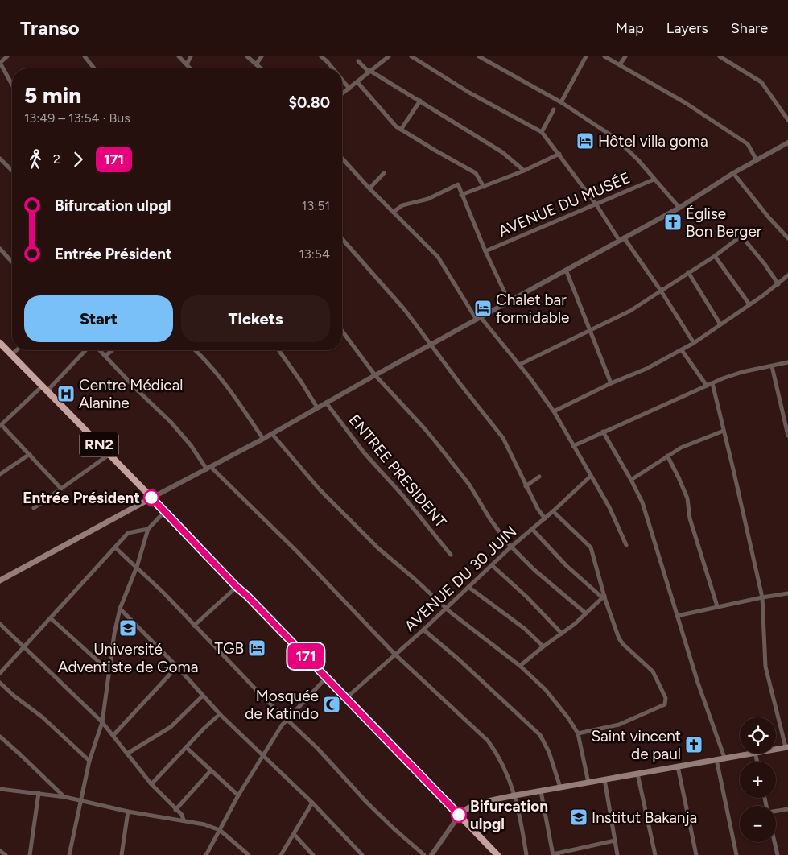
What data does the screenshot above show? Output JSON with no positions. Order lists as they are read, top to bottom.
{
  "streets": {
    "highway": ["RN2"],
    "street": ["AVENUE DU MUSÉE", "ENTREE PRESIDENT", "AVENUE DU 30 JUIN"]
  },
  "crossings": [
    ["RN2", "AVENUE DU 30 JUIN"]
  ],
  "places": {
    "hotel": ["Hôtel villa goma", "Chalet bar formidable", "TGB"],
    "church": ["Église Bon Berger", "Saint vincent de paul"],
    "hospital": ["Centre Médical Alanine"],
    "other": ["Entrée Président", "Bifurcation ulpgl"],
    "school or university": ["Université Adventiste de Goma", "Institut Bakanja"],
    "mosque": ["Mosquée de Katindo"]
  },
  "lines": ["bus line 171"],
  "page": {
    "header": "Transo",
    "nav": ["Map", "Layers", "Share"],
    "on_map": "171",
    "heading": ["5 min", "13:49 – 13:54 · Bus", "$0.80"],
    "legs": ["2", "171"],
    "list": [
      {
        "name": "Bifurcation ulpgl",
        "value": "13:51"
      },
      {
        "name": "Entrée Président",
        "value": "13:54"
      }
    ],
    "buttons": ["Start", "Tickets"],
    "map_buttons": ["+", "−"]
  }
}
